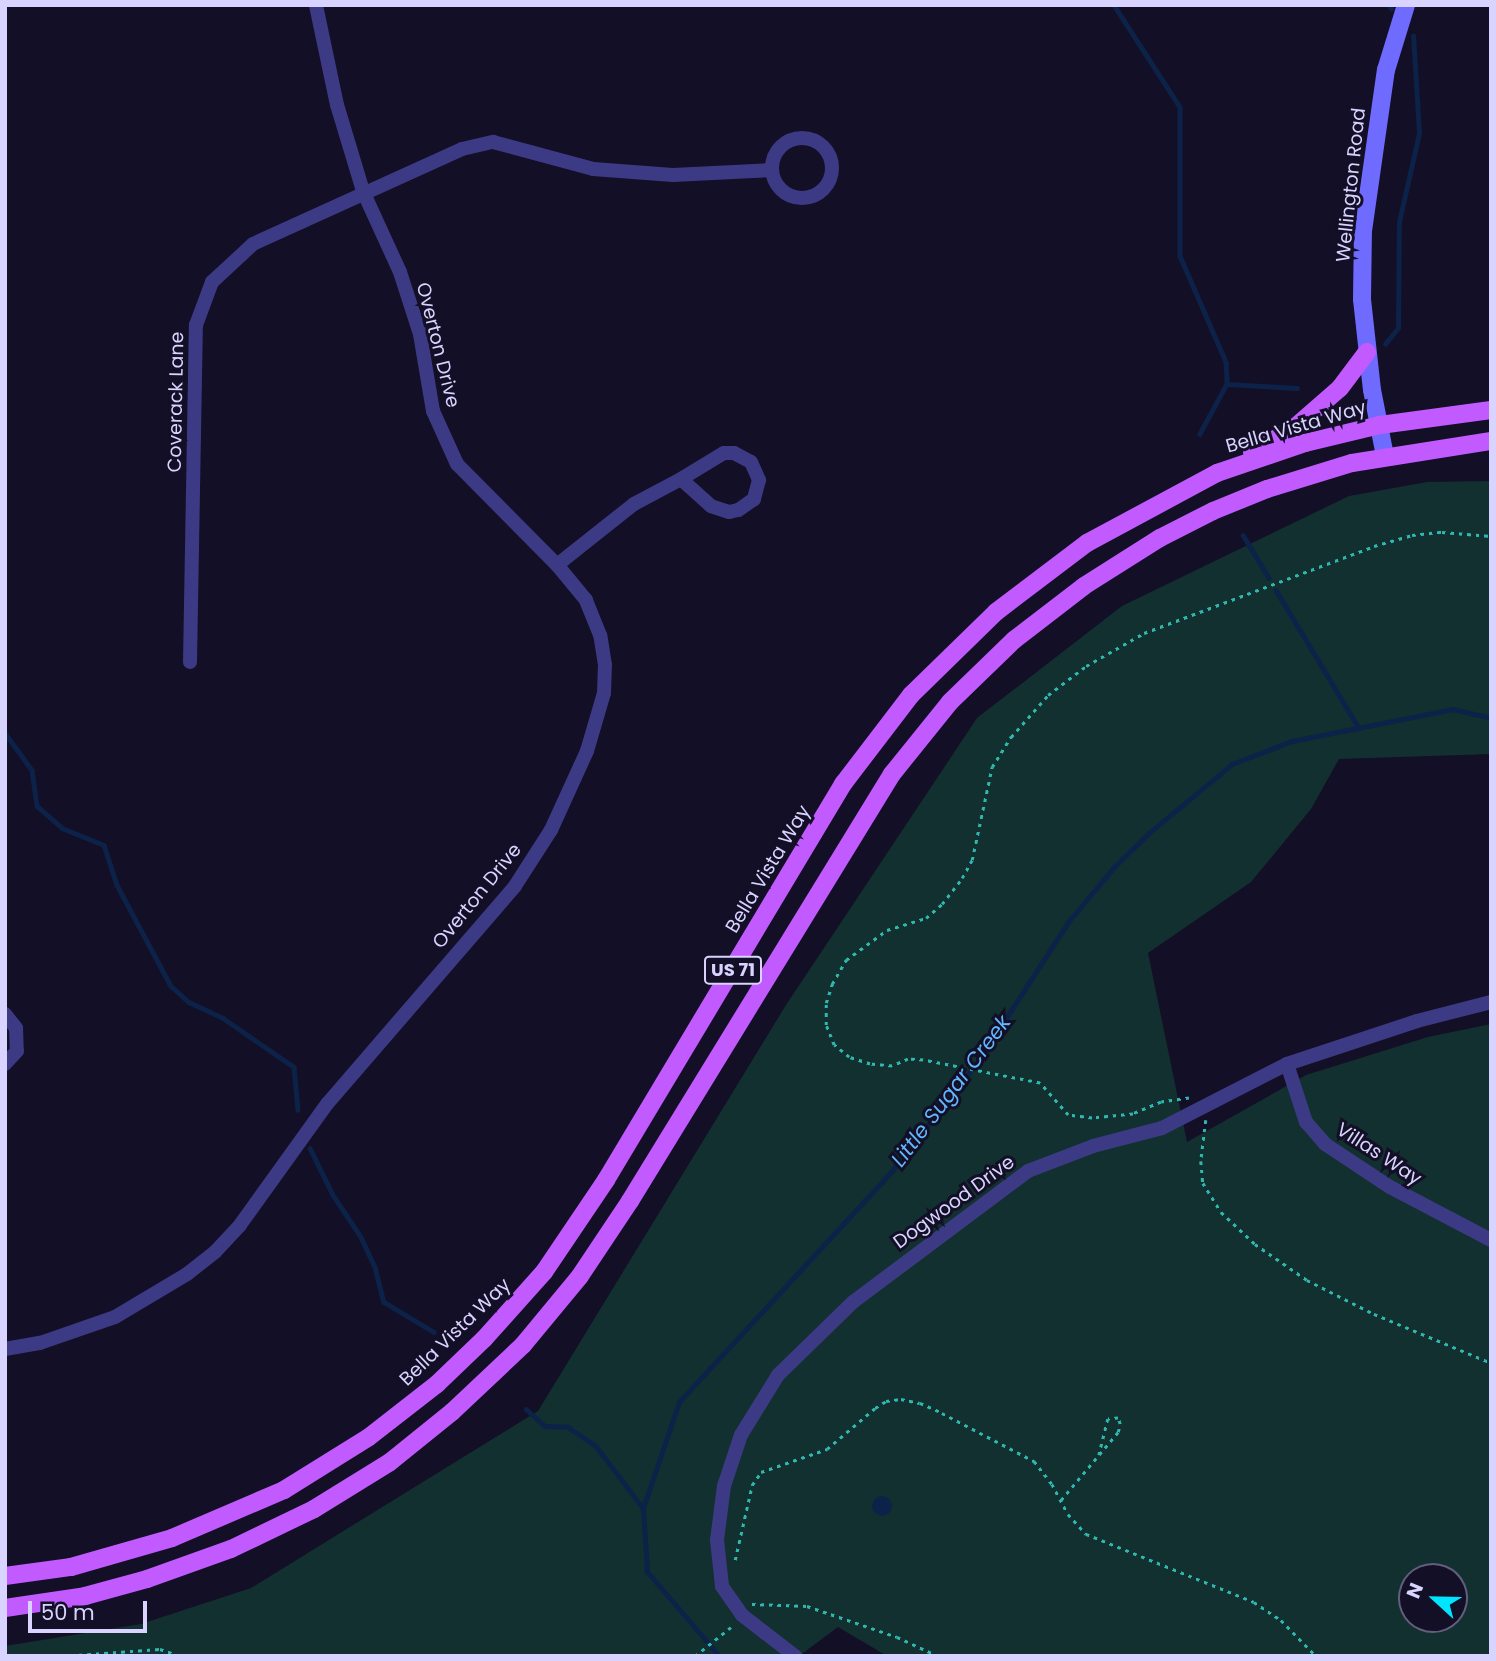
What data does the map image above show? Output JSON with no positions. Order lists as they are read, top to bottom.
{
  "streets": {
    "main road": ["Bella Vista Way", "US 71"],
    "street": [
      "Wellington Road",
      "Overton Drive",
      "Coverack Lane",
      "Villas Way",
      "Dogwood Drive"
    ]
  },
  "crossings": [
    ["Wellington Road", "Bella Vista Way"],
    ["Wellington Road", "US 71"],
    ["Overton Drive", "Coverack Lane"],
    ["Villas Way", "Dogwood Drive"]
  ],
  "water": ["Little Sugar Creek"],
  "scale_bar": "50 m",
  "north": "left"
}
